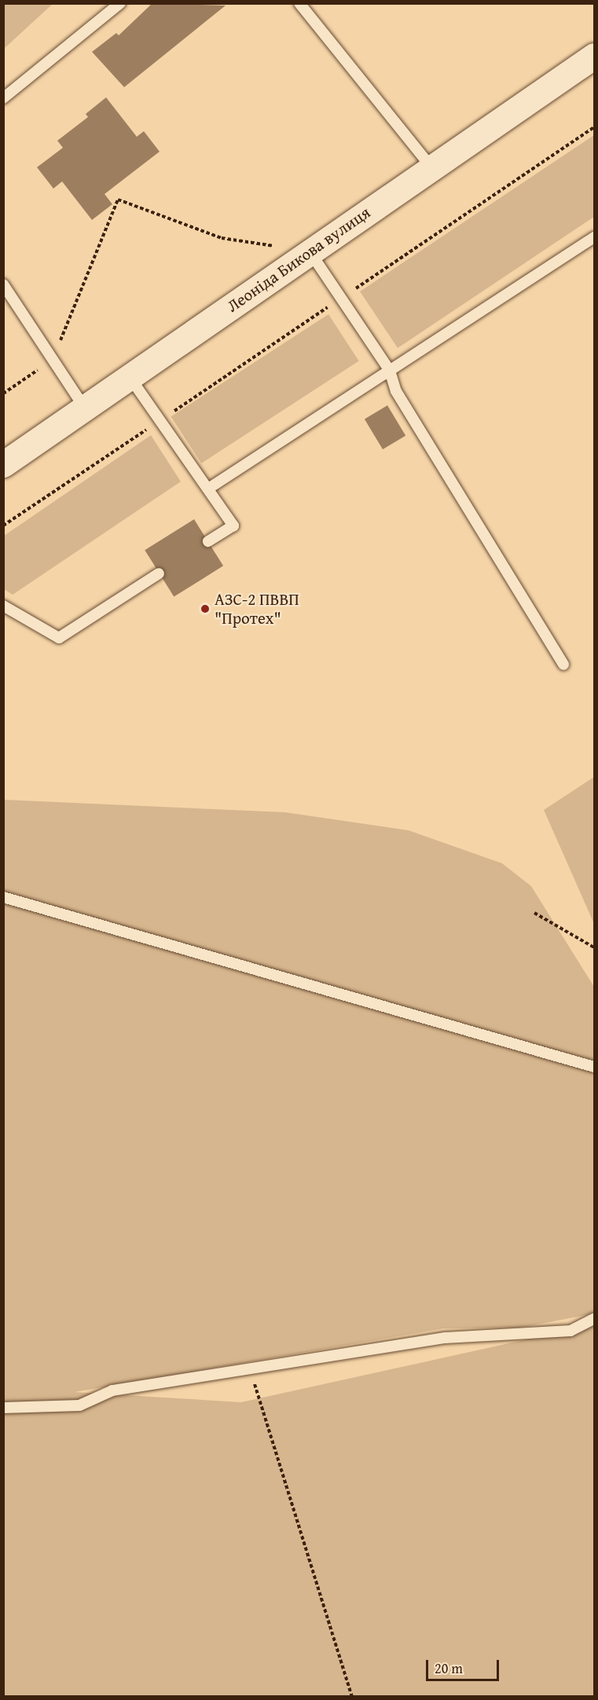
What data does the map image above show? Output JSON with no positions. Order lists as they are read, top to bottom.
{
  "streets": {
    "street": ["Леоніда Бикова вулиця"]
  },
  "places": ["АЗС-2 ПВВП \"Протех\""],
  "scale_bar": "20 m"
}
